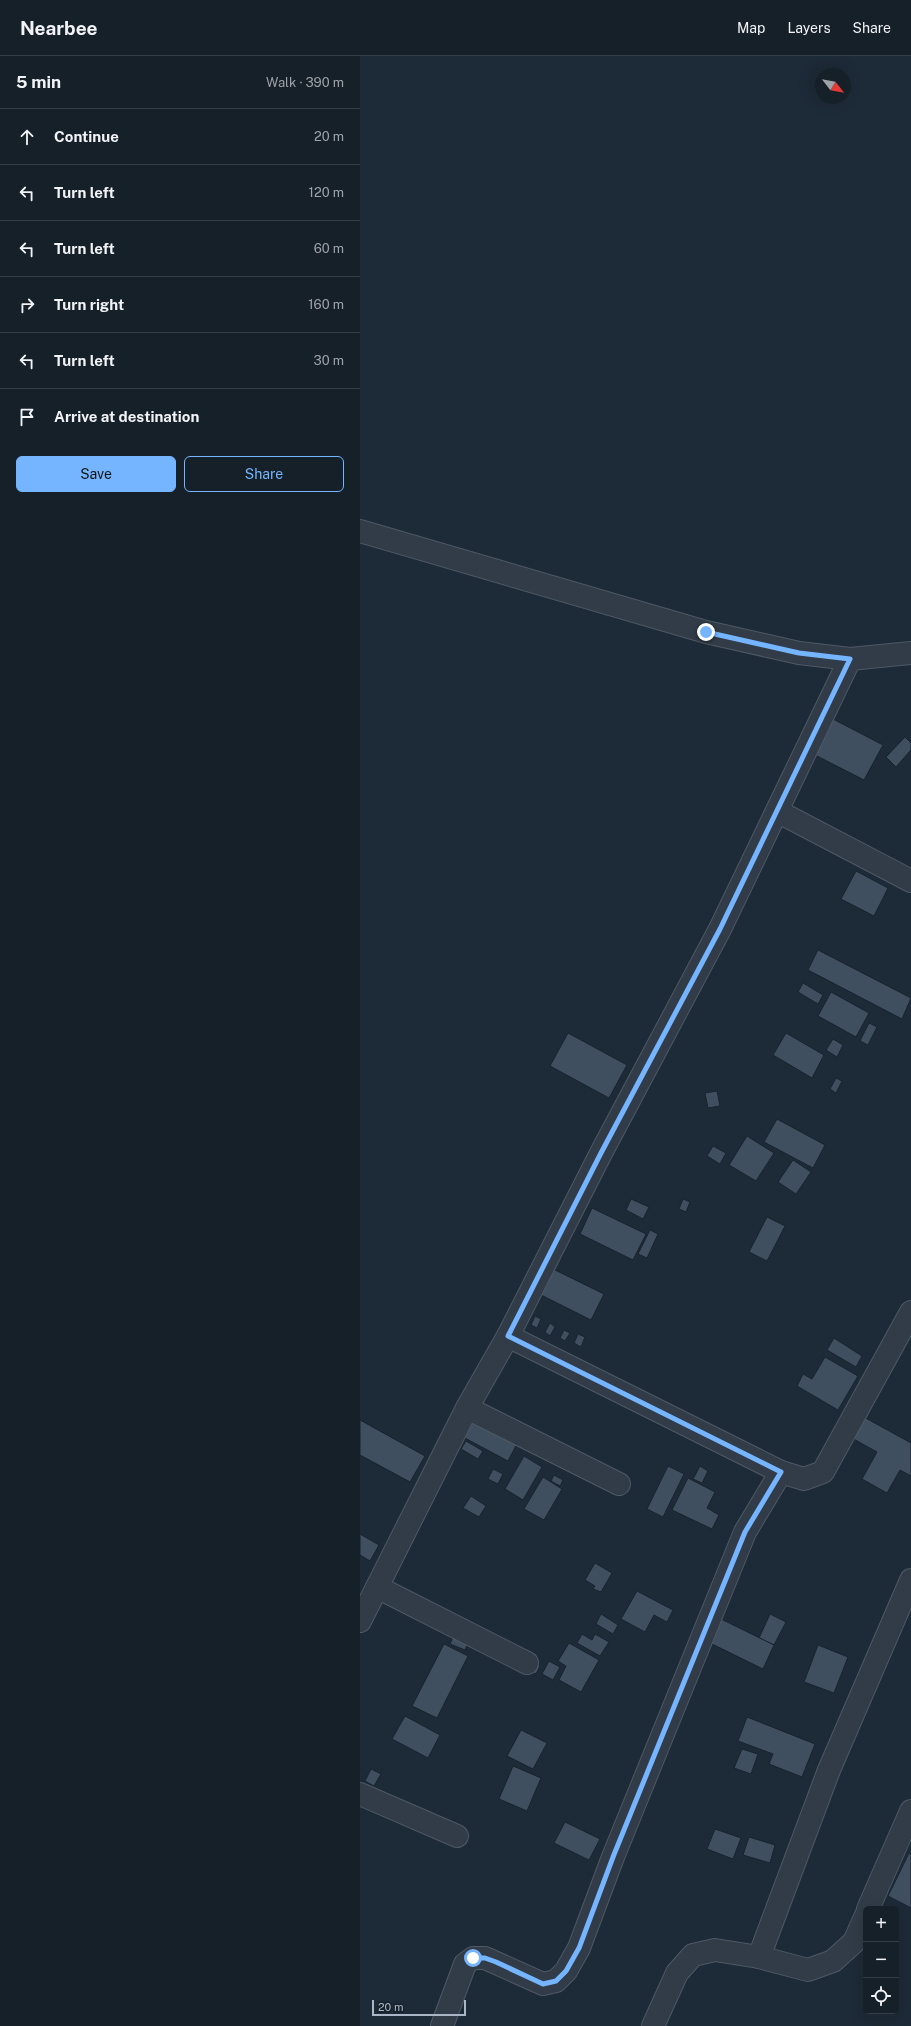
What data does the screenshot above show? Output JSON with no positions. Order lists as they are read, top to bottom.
{
  "scale_bar": "20 m",
  "north": "bottom right",
  "page": {
    "header": "Nearbee",
    "nav": ["Map", "Layers", "Share"],
    "heading": ["5 min", "Walk · 390 m"],
    "list": [
      ["Continue", "20 m"],
      ["Turn left", "120 m"],
      ["Turn left", "60 m"],
      ["Turn right", "160 m"],
      ["Turn left", "30 m"],
      "Arrive at destination"
    ],
    "buttons": ["Save", "Share"],
    "map_buttons": ["+", "−"],
    "scale": "20 m"
  }
}
